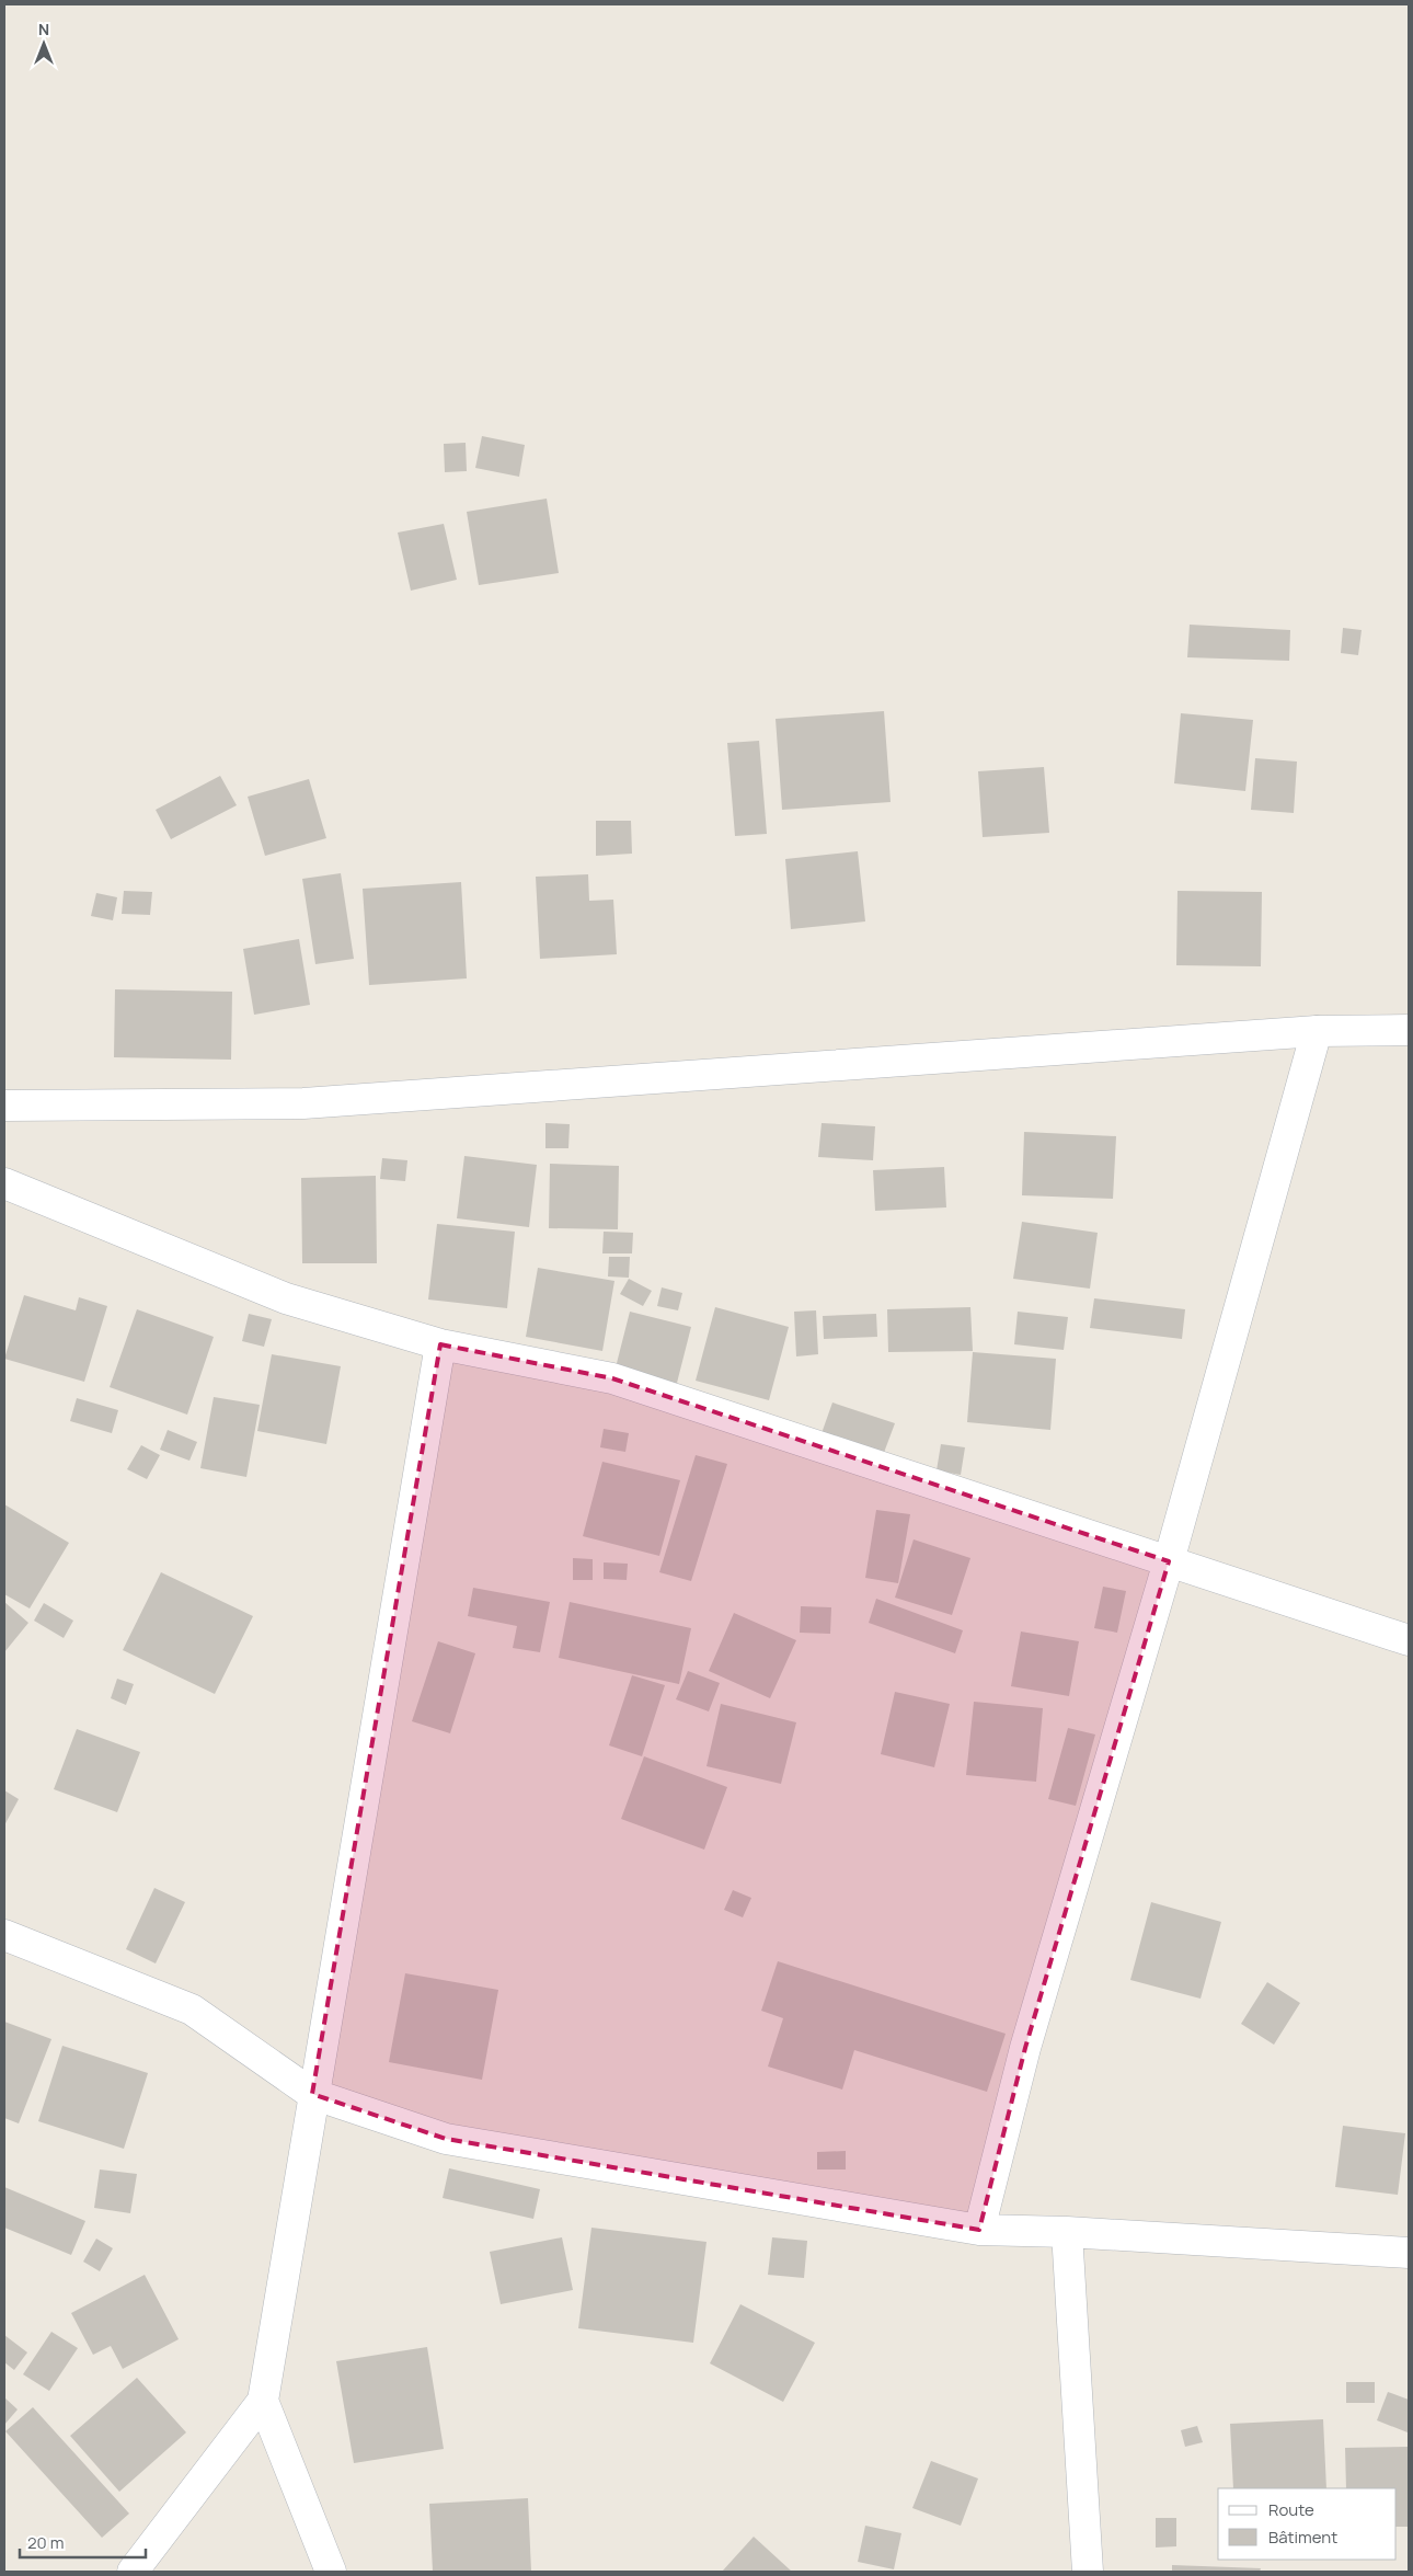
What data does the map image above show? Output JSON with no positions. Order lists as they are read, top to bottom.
{
  "legend": ["Route", "Bâtiment"],
  "scale_bar": "20 m",
  "north": "top"
}
